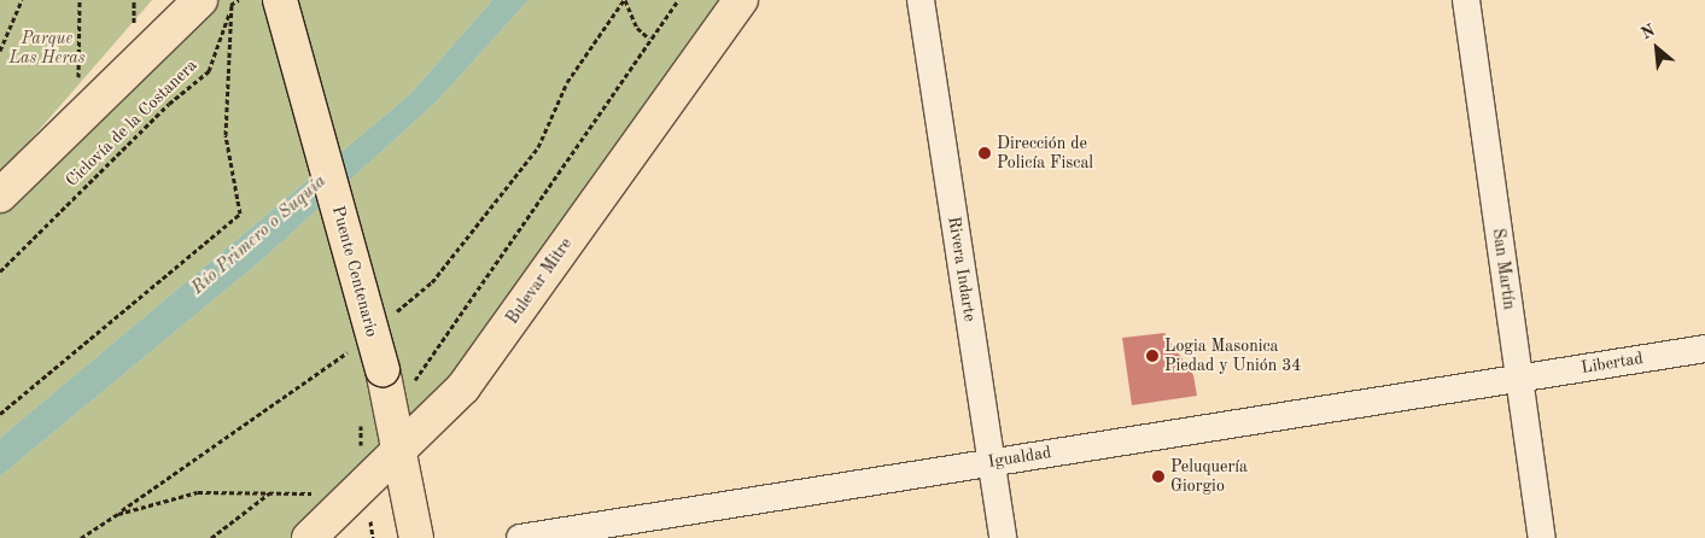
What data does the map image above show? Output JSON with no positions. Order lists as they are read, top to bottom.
{
  "streets": {
    "main road": ["Puente Centenario", "Bulevar Mitre"],
    "street": [
      "Rivera Indarte",
      "San Martín",
      "Libertad",
      "Igualdad"
    ],
    "path": ["Ciclovía de la Costanera"]
  },
  "crossings": [
    ["Rivera Indarte", "Igualdad"],
    ["San Martín", "Libertad"],
    ["San Martín", "Igualdad"],
    ["Puente Centenario", "Bulevar Mitre"],
    ["Libertad", "Igualdad"]
  ],
  "water": ["Río Primero o Suquía"],
  "parks": ["Parque Las Heras"],
  "places": ["Dirección de Policía Fiscal", "Logia Masonica Piedad y Unión 34", "Peluquería Giorgio"],
  "north": "top left"
}
